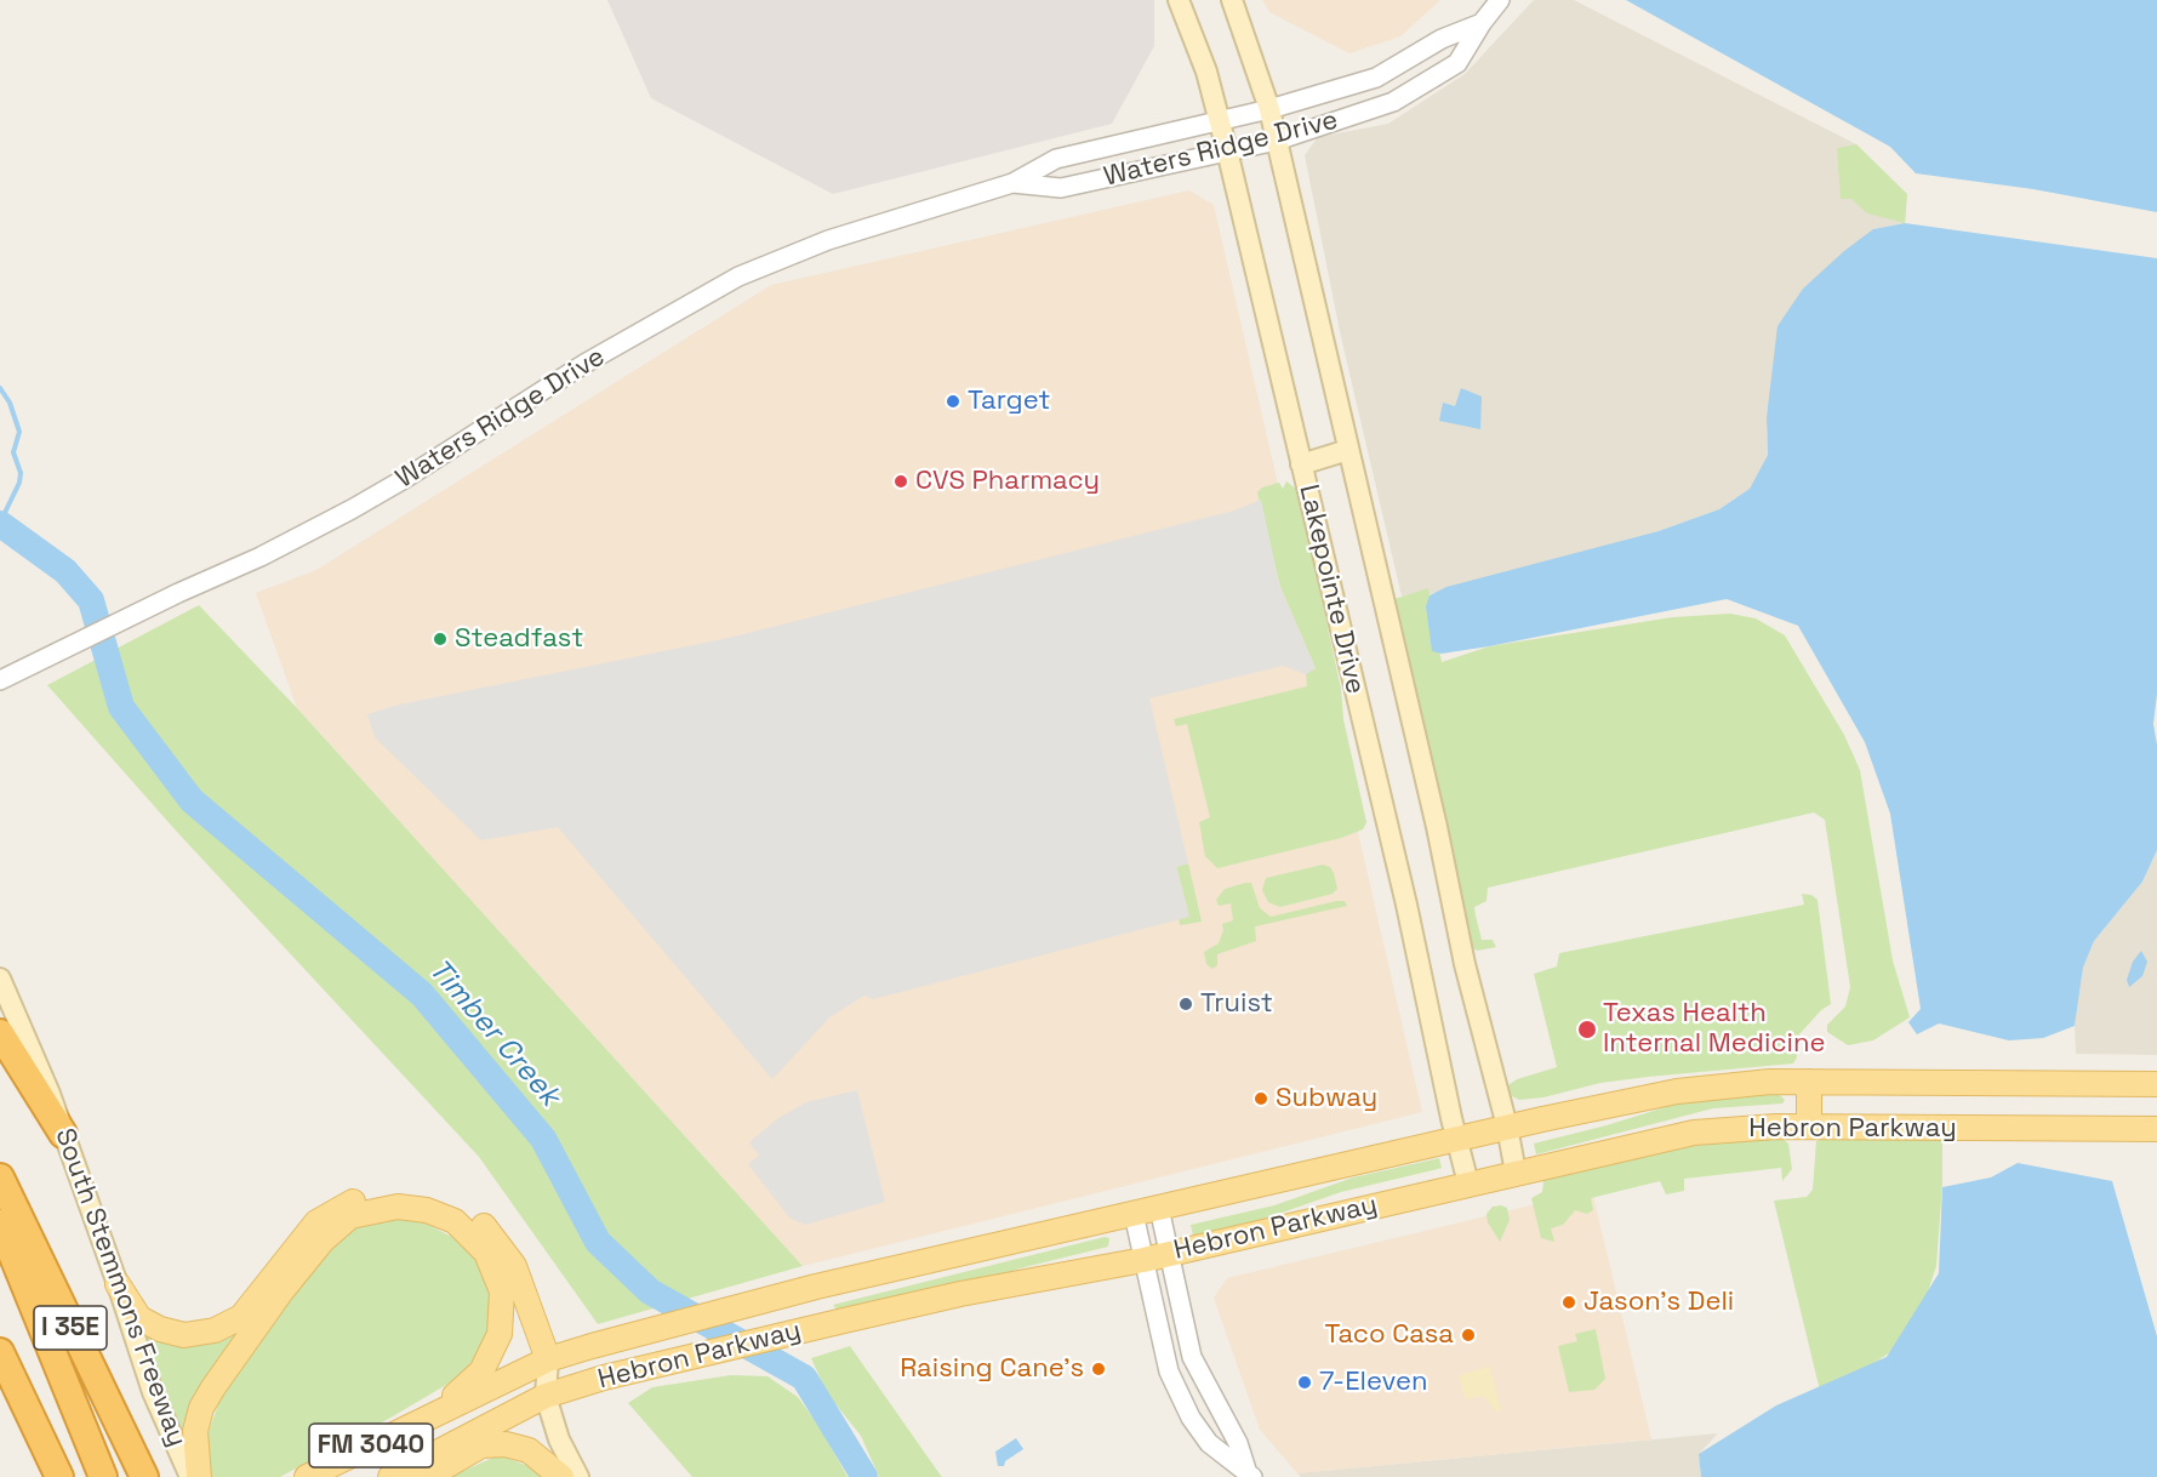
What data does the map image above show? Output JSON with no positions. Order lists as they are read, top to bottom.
{
  "streets": {
    "highway": ["South Stemmons Freeway", "I 35E"],
    "main road": ["Lakepointe Drive", "Hebron Parkway", "FM 3040"],
    "street": ["Waters Ridge Drive"]
  },
  "crossings": [
    ["Waters Ridge Drive", "Lakepointe Drive"],
    ["Lakepointe Drive", "Hebron Parkway"],
    ["Hebron Parkway", "FM 3040"]
  ],
  "water": ["Timber Creek"],
  "places": [
    "Target",
    "CVS Pharmacy",
    "Steadfast",
    "Truist",
    "Texas Health Internal Medicine",
    "Subway",
    "Jason's Deli",
    "Taco Casa",
    "Raising Cane's",
    "7-Eleven"
  ]
}
